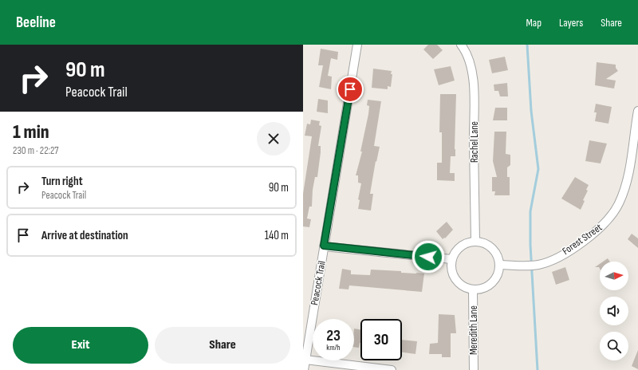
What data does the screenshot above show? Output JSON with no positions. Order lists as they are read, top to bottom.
{
  "streets": {
    "street": [
      "Rachel Lane",
      "Forest Street",
      "Peacock Trail",
      "Meredith Lane"
    ]
  },
  "crossings": [
    ["Rachel Lane", "Forest Street"],
    ["Rachel Lane", "Meredith Lane"],
    ["Forest Street", "Meredith Lane"]
  ],
  "north": "right",
  "page": {
    "header": "Beeline",
    "nav": ["Map", "Layers", "Share"],
    "turn": ["90 m", "Peacock Trail"],
    "heading": ["1 min", "230 m · 22:27"],
    "list": [
      {
        "name": "Turn right",
        "note": "Peacock Trail",
        "value": "90 m"
      },
      {
        "name": "Arrive at destination",
        "value": "140 m"
      }
    ],
    "speed": "23 km/h",
    "limit": "30",
    "buttons": ["Exit", "Share"]
  }
}
